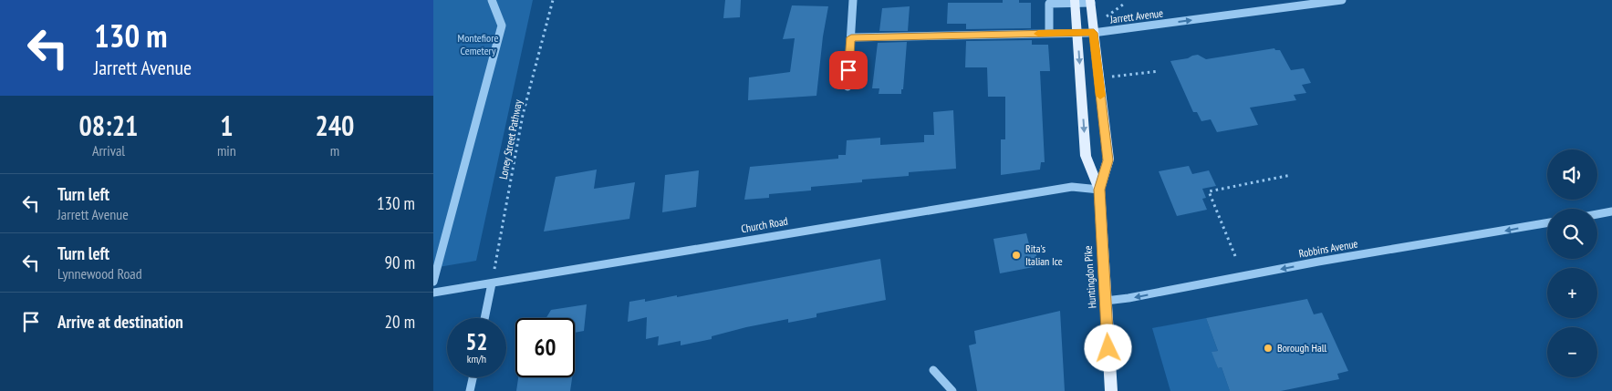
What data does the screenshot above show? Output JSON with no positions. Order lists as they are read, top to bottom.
{
  "streets": {
    "main road": ["Huntingdon Pike"],
    "street": ["Jarrett Avenue", "Church Road", "Robbins Avenue"],
    "path": ["Loney Street Pathway"]
  },
  "crossings": [
    ["Jarrett Avenue", "Huntingdon Pike"],
    ["Loney Street Pathway", "Church Road"],
    ["Church Road", "Huntingdon Pike"],
    ["Robbins Avenue", "Huntingdon Pike"]
  ],
  "one_way": ["Jarrett Avenue", "Robbins Avenue"],
  "parks": ["Montefiore Cemetery"],
  "places": ["Rita's Italian Ice", "Borough Hall"],
  "page": {
    "turn": ["130 m", "Jarrett Avenue"],
    "eta": [
      "08:21",
      "Arrival",
      "1",
      "min",
      "240",
      "m"
    ],
    "map_buttons": ["+", "−"],
    "list": [
      {
        "name": "Turn left",
        "note": "Jarrett Avenue",
        "value": "130 m"
      },
      {
        "name": "Turn left",
        "note": "Lynnewood Road",
        "value": "90 m"
      },
      {
        "name": "Arrive at destination",
        "value": "20 m"
      }
    ],
    "speed": "52 km/h",
    "limit": "60"
  }
}
